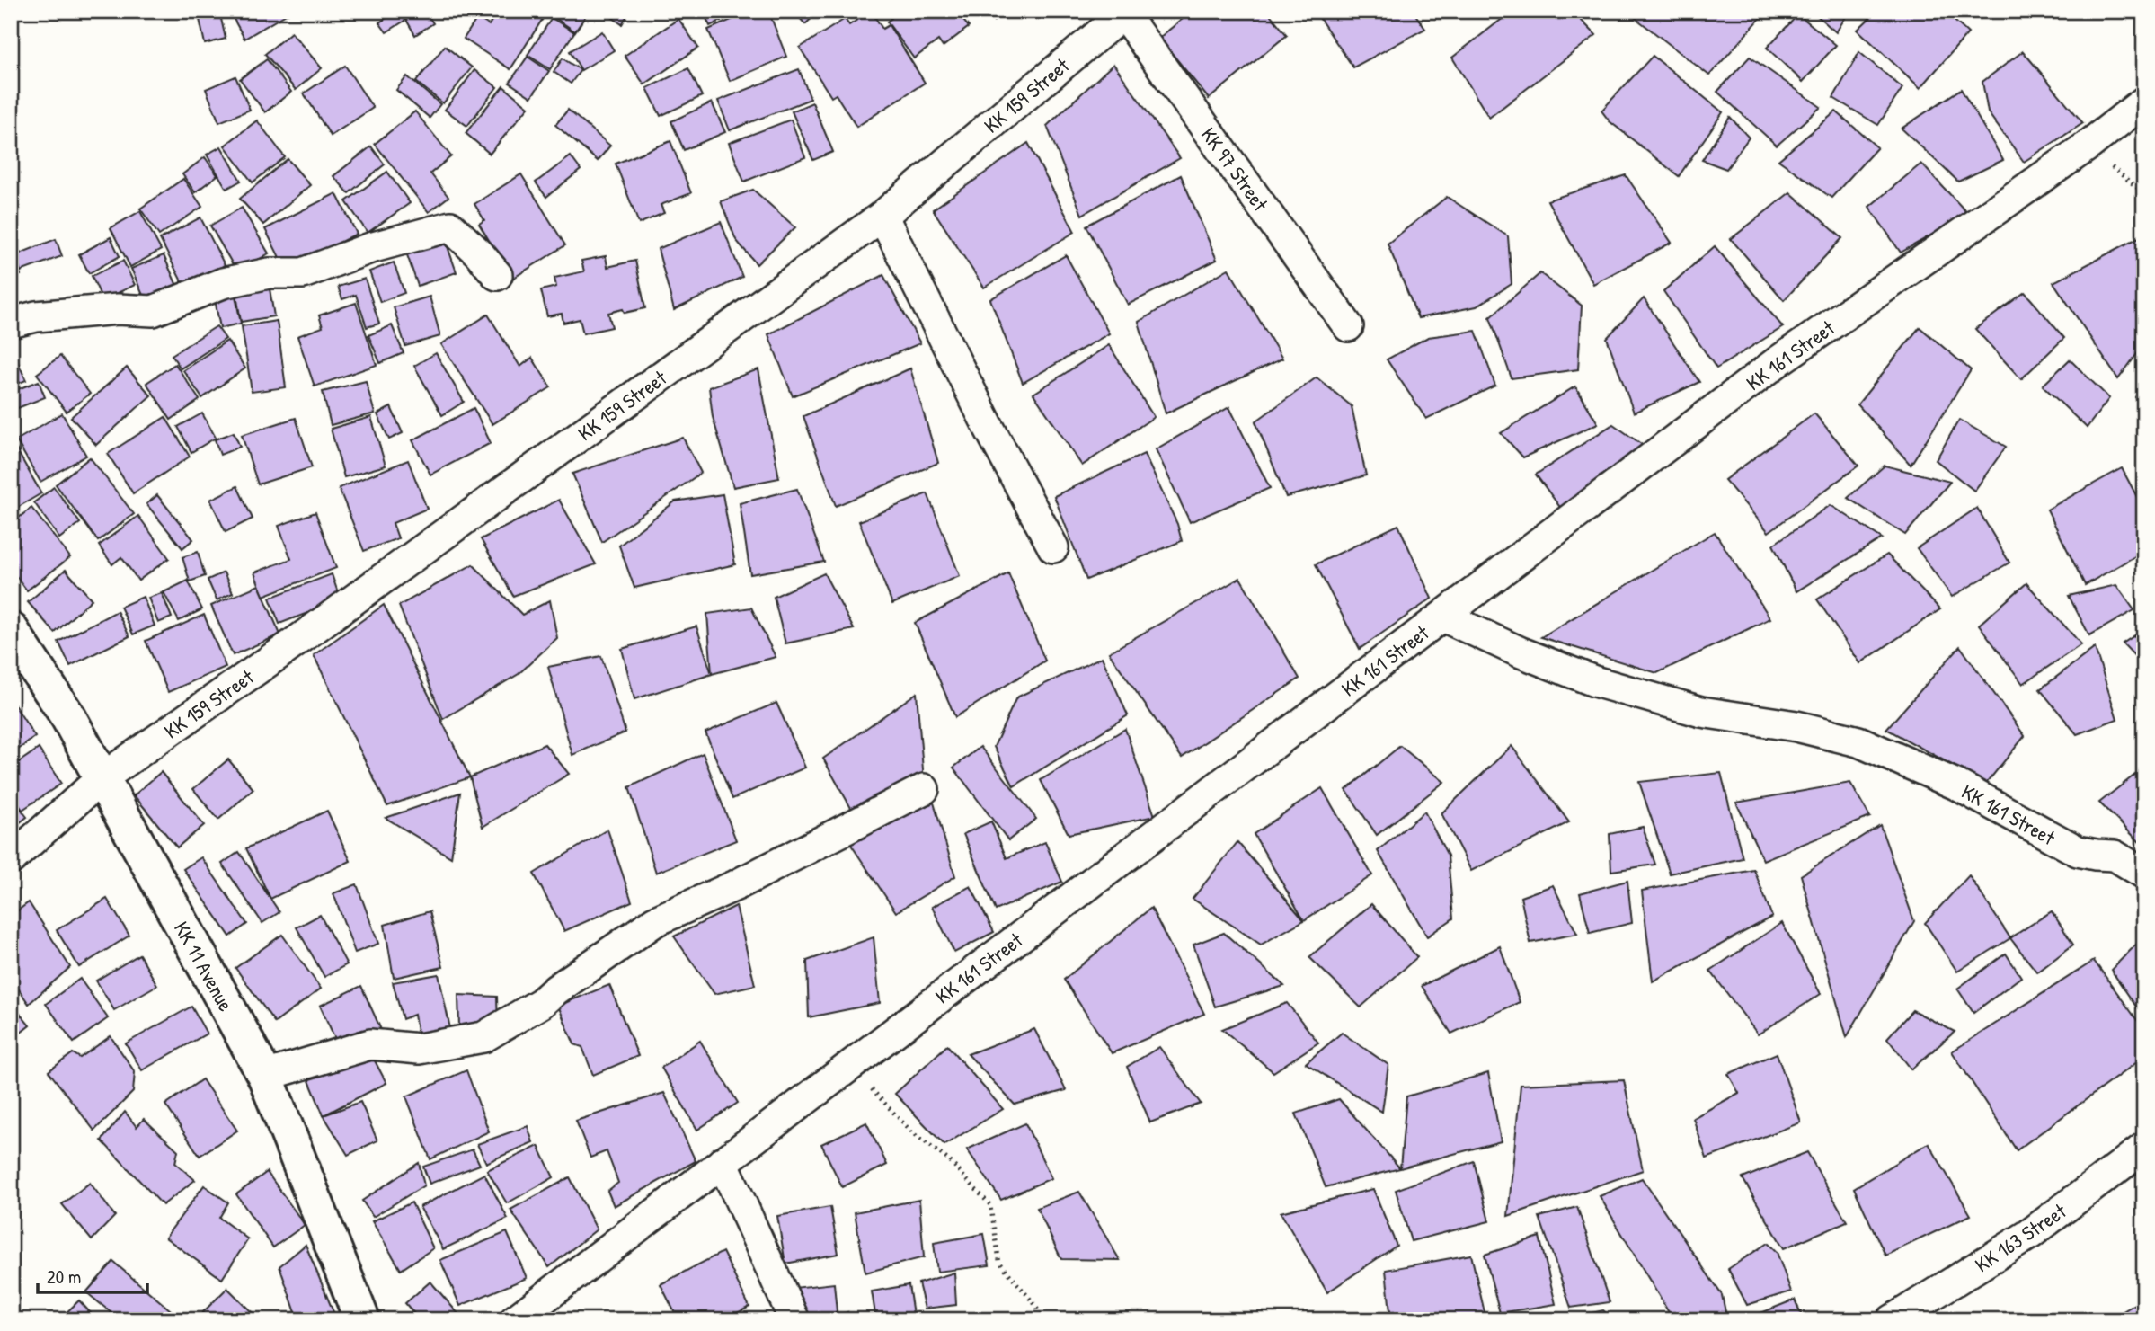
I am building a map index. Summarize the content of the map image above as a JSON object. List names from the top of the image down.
{
  "streets": {
    "main road": ["KK 11 Avenue"],
    "street": [
      "KK 159 Street",
      "KK 97 Street",
      "KK 161 Street",
      "KK 163 Street"
    ]
  },
  "crossings": [
    ["KK 159 Street", "KK 97 Street"],
    ["KK 159 Street", "KK 11 Avenue"]
  ],
  "scale_bar": "20 m"
}
